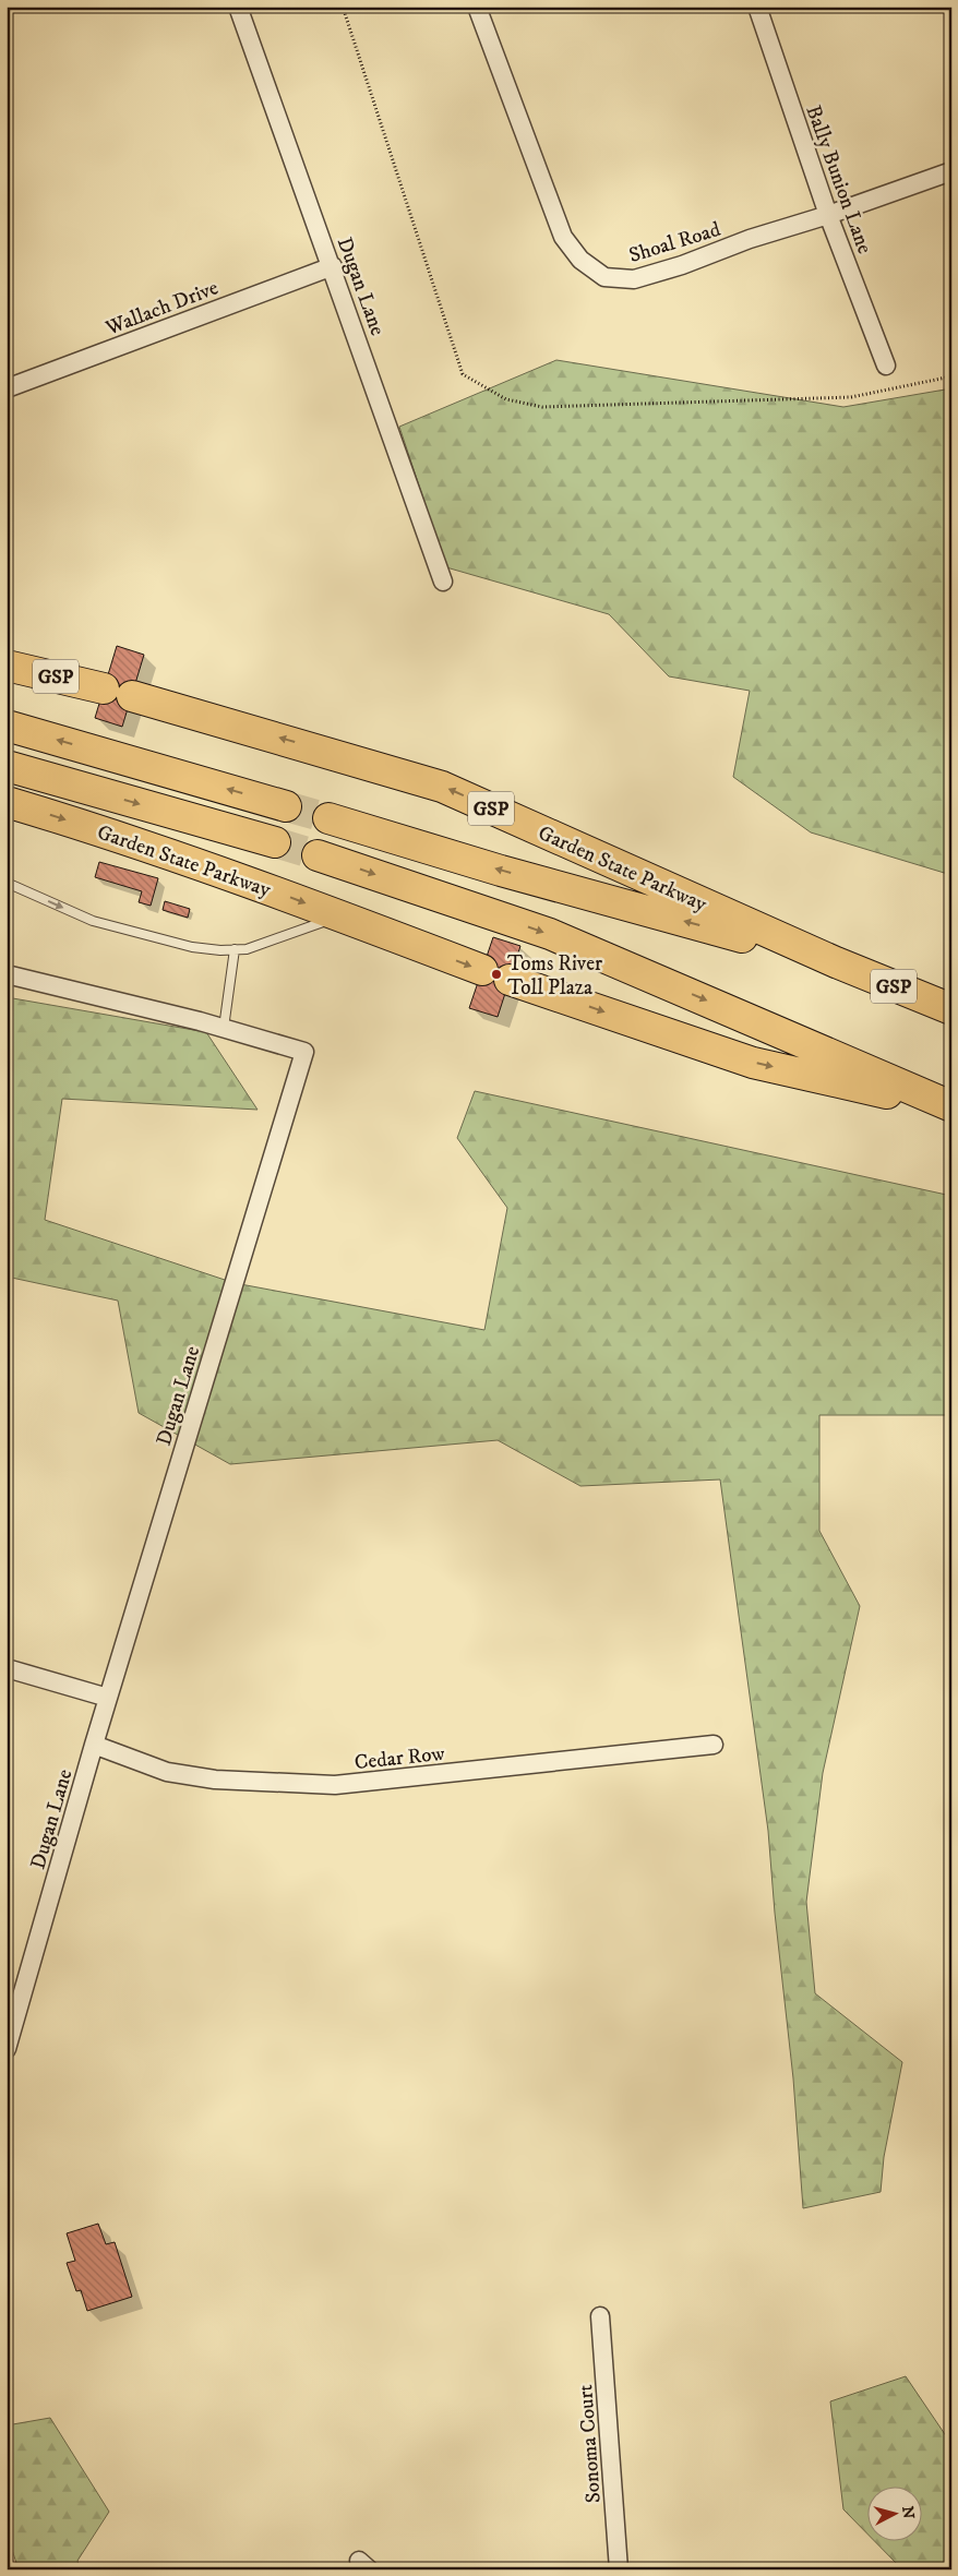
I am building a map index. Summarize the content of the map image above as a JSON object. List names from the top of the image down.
{
  "streets": {
    "highway": ["GSP", "Garden State Parkway"],
    "street": [
      "Bally Bunion Lane",
      "Shoal Road",
      "Dugan Lane",
      "Wallach Drive",
      "Cedar Row",
      "Sonoma Court"
    ]
  },
  "crossings": [
    ["Bally Bunion Lane", "Shoal Road"],
    ["Dugan Lane", "Wallach Drive"],
    ["Dugan Lane", "Cedar Row"]
  ],
  "places": ["Toms River Toll Plaza"],
  "north": "right"
}
